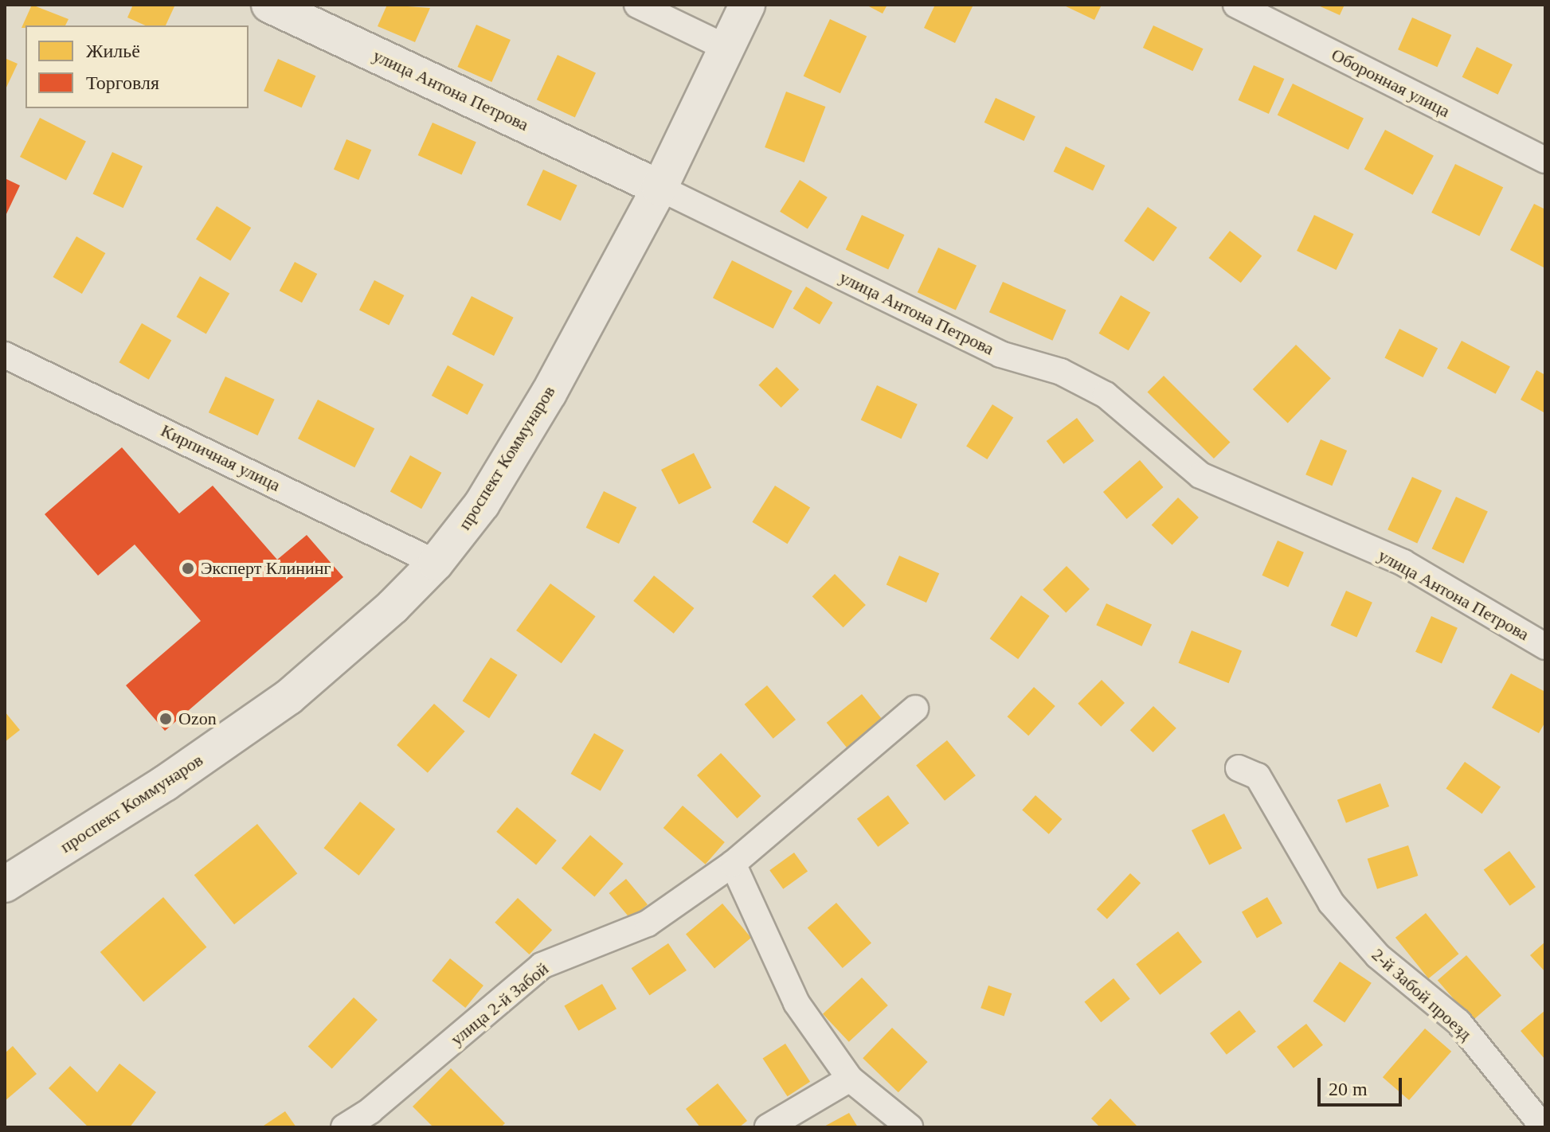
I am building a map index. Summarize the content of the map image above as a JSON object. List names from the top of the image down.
{
  "streets": {
    "street": [
      "Оборонная улица",
      "улица Антона Петрова",
      "Кирпичная улица",
      "проспект Коммунаров",
      "2-й Забой проезд",
      "улица 2-й Забой"
    ]
  },
  "crossings": [
    ["улица Антона Петрова", "проспект Коммунаров"],
    ["Кирпичная улица", "проспект Коммунаров"]
  ],
  "places": ["Эксперт Клининг", "Ozon"],
  "legend": ["Жильё", "Торговля"],
  "scale_bar": "20 m"
}
